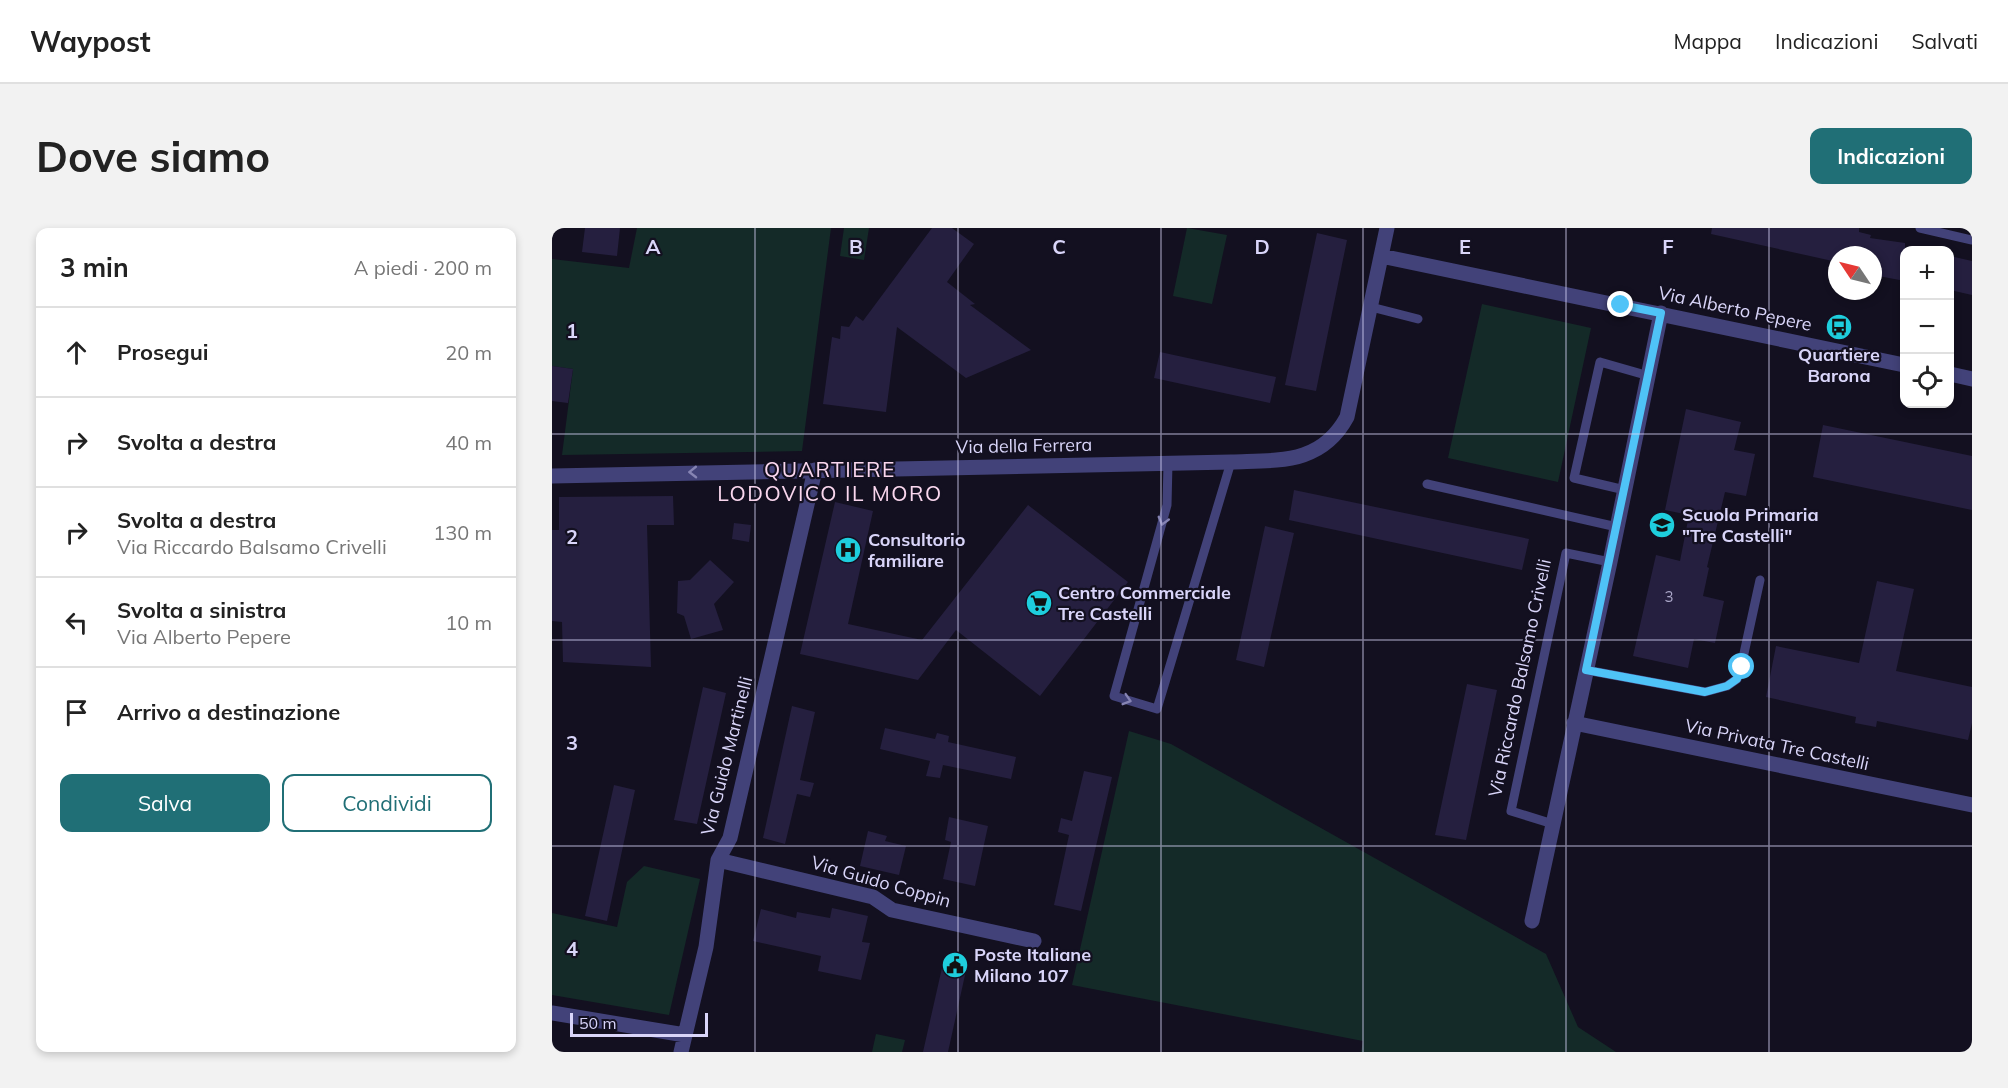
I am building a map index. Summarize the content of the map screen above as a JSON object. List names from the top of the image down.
{
  "streets": {
    "street": [
      "Via Alberto Pepere",
      "Via della Ferrera",
      "Via Privata Tre Castelli",
      "Via Guido Martinelli",
      "Via Guido Coppin"
    ],
    "lane": ["Via Riccardo Balsamo Crivelli"]
  },
  "crossings": [
    ["Via della Ferrera", "Via Guido Martinelli"],
    ["Via Guido Martinelli", "Via Guido Coppin"]
  ],
  "districts": ["QUARTIERE LODOVICO IL MORO"],
  "places": {
    "bus stop": ["Quartiere Barona"],
    "school or university": ["Scuola Primaria \"Tre Castelli\""],
    "hospital": ["Consultorio familiare"],
    "supermarket": ["Centro Commerciale Tre Castelli"],
    "public building": ["Poste Italiane Milano 107"]
  },
  "house_numbers": ["3"],
  "scale_bar": "50 m",
  "north": "top left",
  "page": {
    "header": "Waypost",
    "nav": ["Mappa", "Indicazioni", "Salvati"],
    "buttons": [
      "Indicazioni",
      ["Salva", "Condividi"]
    ],
    "title": "Dove siamo",
    "heading": ["3 min", "A piedi · 200 m"],
    "map_buttons": ["+", "−"],
    "list": [
      ["Prosegui", "20 m"],
      ["Svolta a destra", "40 m"],
      ["Svolta a destra", "Via Riccardo Balsamo Crivelli", "130 m"],
      ["Svolta a sinistra", "Via Alberto Pepere", "10 m"],
      "Arrivo a destinazione"
    ],
    "scale": "50 m"
  },
  "grid": {
    "columns": [
      "A",
      "B",
      "C",
      "D",
      "E",
      "F"
    ],
    "rows": [
      "1",
      "2",
      "3",
      "4"
    ]
  }
}
